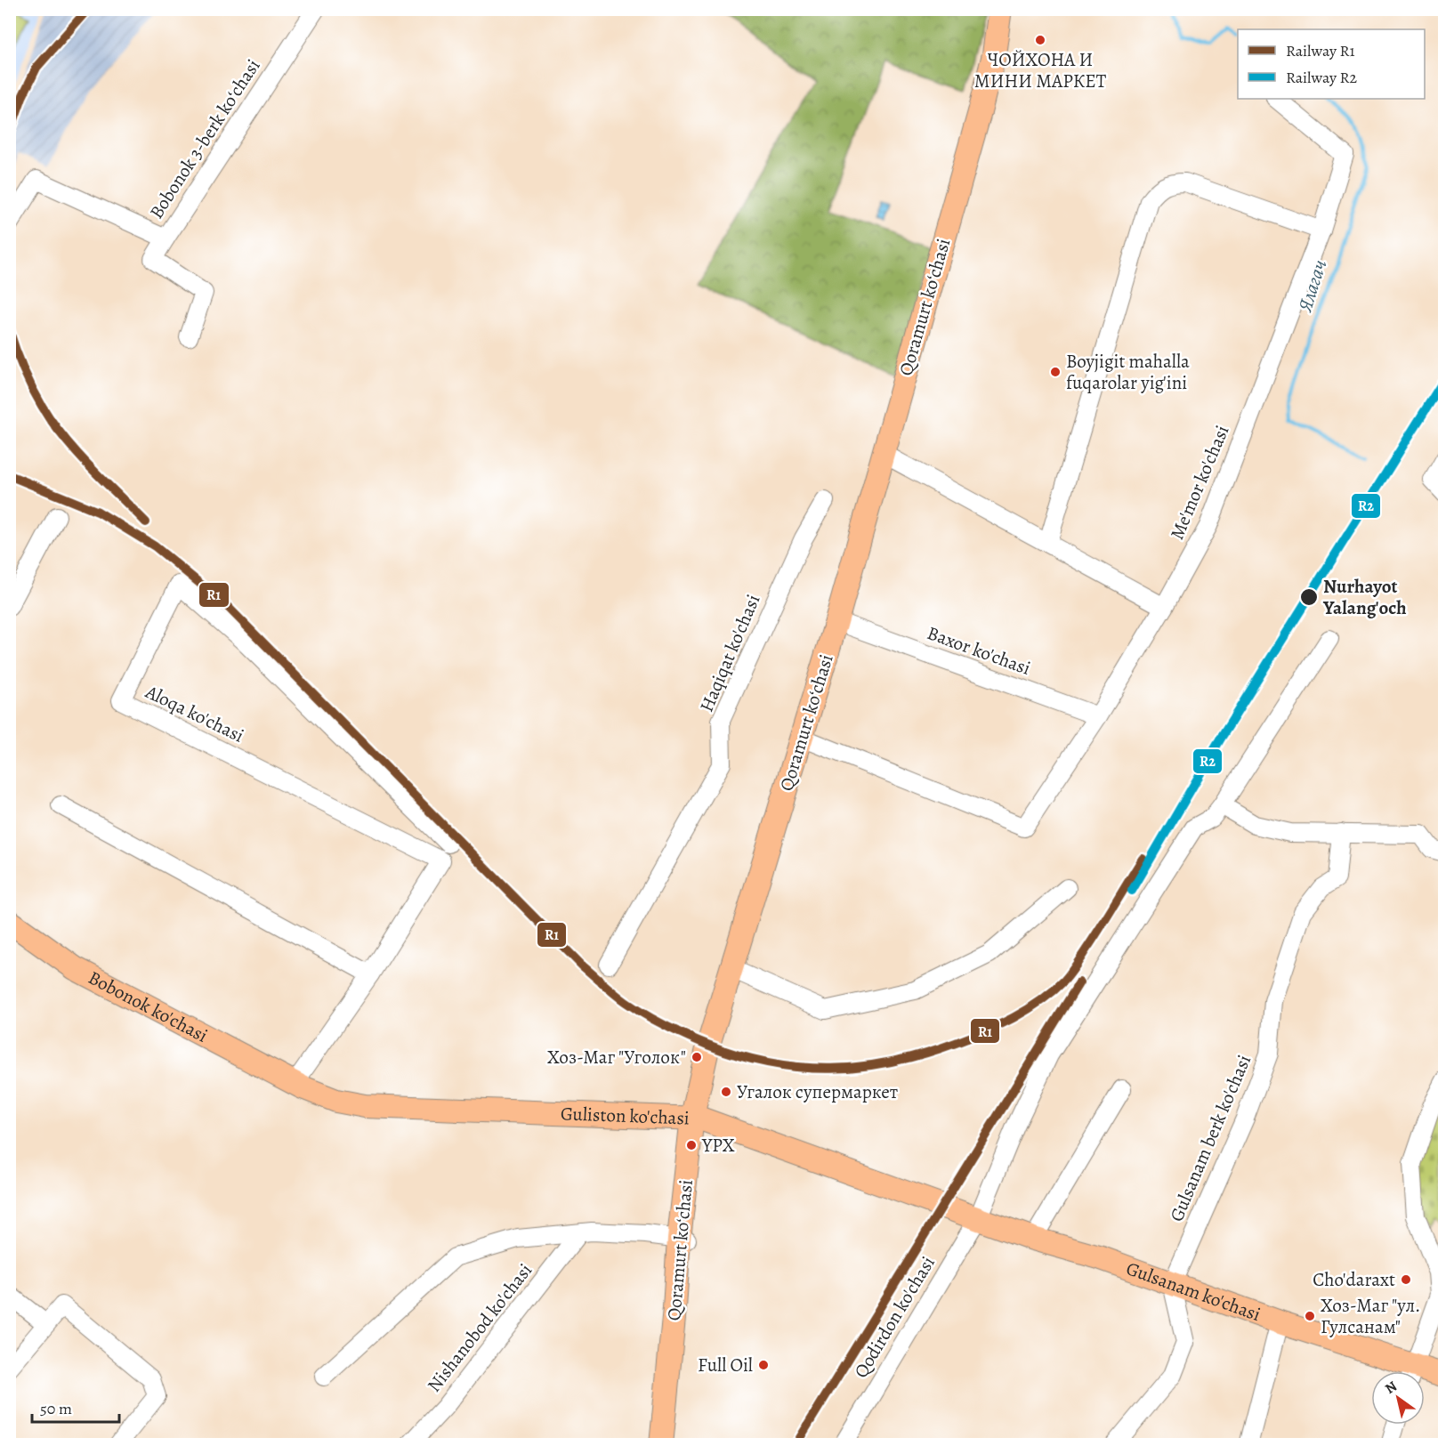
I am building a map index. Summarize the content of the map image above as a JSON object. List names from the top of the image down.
{
  "streets": {
    "main road": [
      "Qoramurt koʻchasi",
      "Bobonok ko'chasi",
      "Guliston ko'chasi",
      "Gulsanam ko'chasi"
    ],
    "street": [
      "Bobonok 3-berk koʻchasi",
      "Me'mor ko'chasi",
      "Baxor ko'chasi",
      "Haqiqat ko'chasi",
      "Aloqa ko'chasi",
      "Gulsanam berk ko'chasi",
      "Qodirdon ko'chasi",
      "Nishanobod ko'chasi"
    ]
  },
  "crossings": [
    ["Qoramurt koʻchasi", "Me'mor ko'chasi"],
    ["Qoramurt koʻchasi", "Baxor ko'chasi"],
    ["Qoramurt koʻchasi", "Guliston ko'chasi"],
    ["Me'mor ko'chasi", "Baxor ko'chasi"],
    ["Bobonok ko'chasi", "Guliston ko'chasi"],
    ["Guliston ko'chasi", "Gulsanam ko'chasi"],
    ["Gulsanam berk ko'chasi", "Gulsanam ko'chasi"],
    ["Gulsanam ko'chasi", "Qodirdon ko'chasi"]
  ],
  "water": ["Ялагач"],
  "places": [
    "ЧОЙХОНА И МИНИ МАРКЕТ",
    "Boyjigit mahalla fuqarolar yig'ini",
    "Nurhayot Yalang'och",
    "Хоз-Маг \"Уголок\"",
    "Угалок супермаркет",
    "YPX",
    "Cho'daraxt",
    "Хоз-Маг \"ул. Гулсанам\"",
    "Full Oil"
  ],
  "lines": ["rail line R1", "rail line R2"],
  "legend": ["Railway R1", "Railway R2"],
  "scale_bar": "50 m",
  "north": "top left"
}
